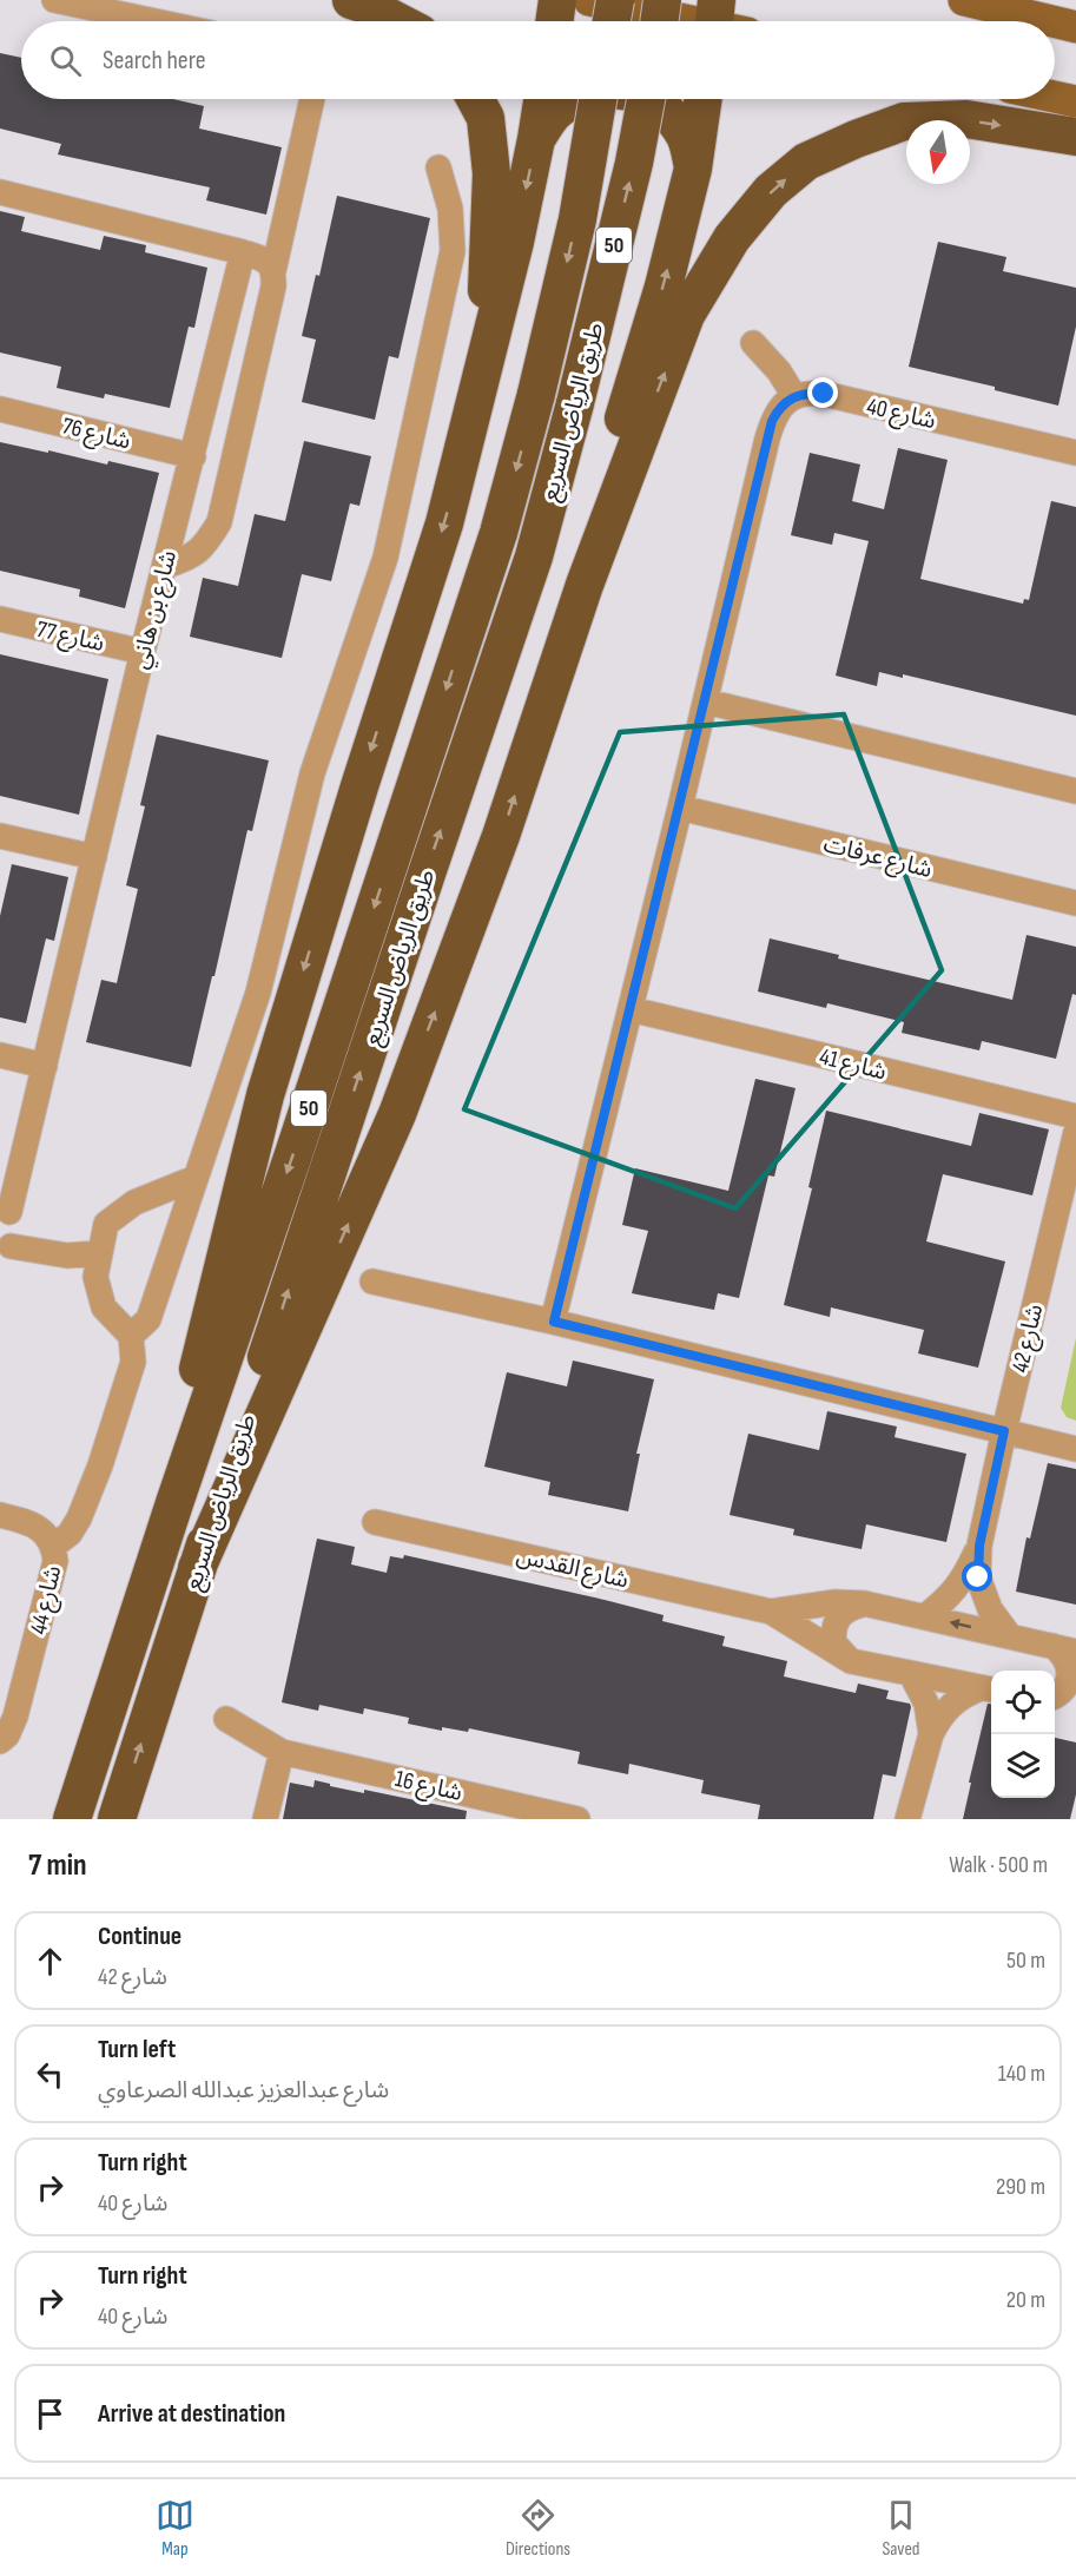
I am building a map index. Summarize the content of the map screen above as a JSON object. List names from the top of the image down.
{
  "streets": {
    "highway": ["50", "طريق الرياض السريع"],
    "street": [
      "شارع 40",
      "شارع 76",
      "شارع بن هاني",
      "شارع 77",
      "شارع عرفات",
      "شارع 41",
      "شارع 42",
      "شارع القدس",
      "شارع 44",
      "شارع 16"
    ]
  },
  "crossings": [
    ["شارع 76", "شارع بن هاني"],
    ["شارع بن هاني", "شارع 77"],
    ["شارع 42", "شارع القدس"]
  ],
  "north": "bottom",
  "page": {
    "search": "Search here",
    "heading": ["7 min", "Walk · 500 m"],
    "list": [
      ["Continue", "شارع 42", "50 m"],
      ["Turn left", "شارع عبدالعزيز عبدالله الصرعاوي", "140 m"],
      ["Turn right", "شارع 40", "290 m"],
      ["Turn right", "شارع 40", "20 m"],
      "Arrive at destination"
    ],
    "nav": ["Map", "Directions", "Saved"]
  }
}
